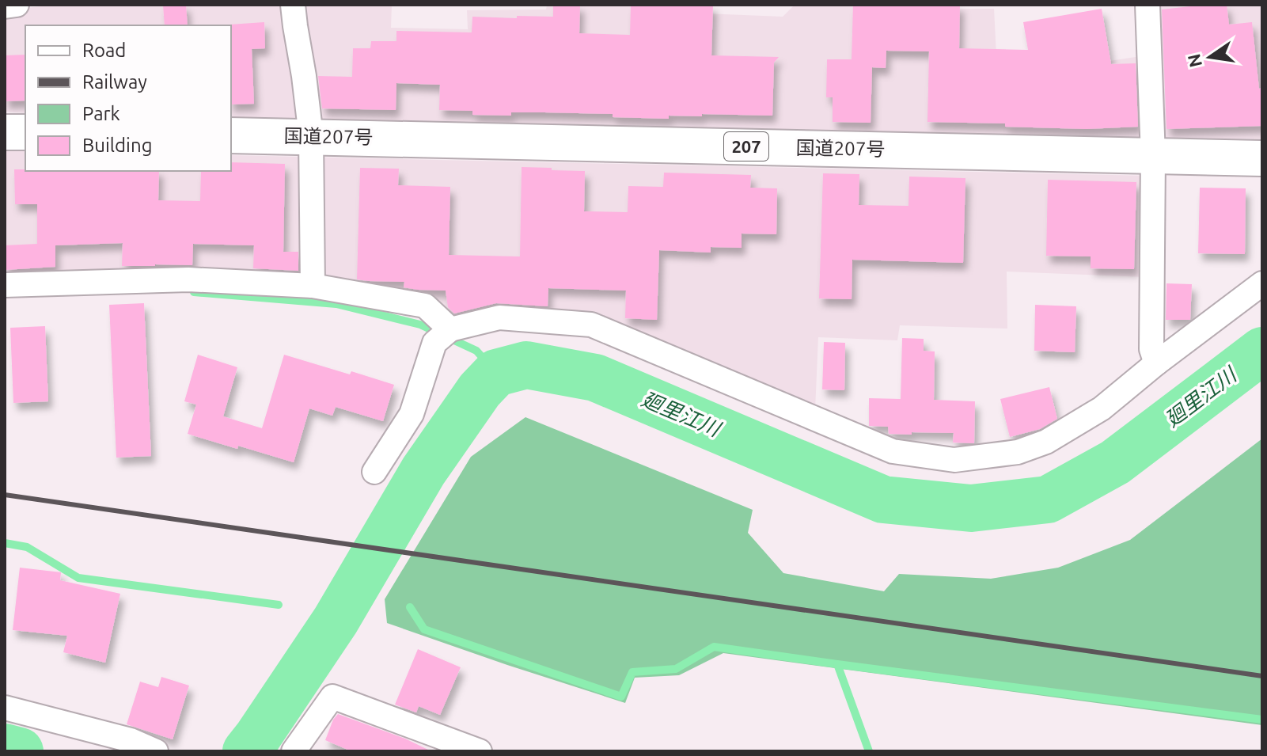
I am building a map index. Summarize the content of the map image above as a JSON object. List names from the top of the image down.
{
  "streets": {
    "highway": ["国道207号", "207"]
  },
  "water": ["廻里江川"],
  "legend": [
    "Road",
    "Railway",
    "Park",
    "Building"
  ],
  "north": "left"
}
